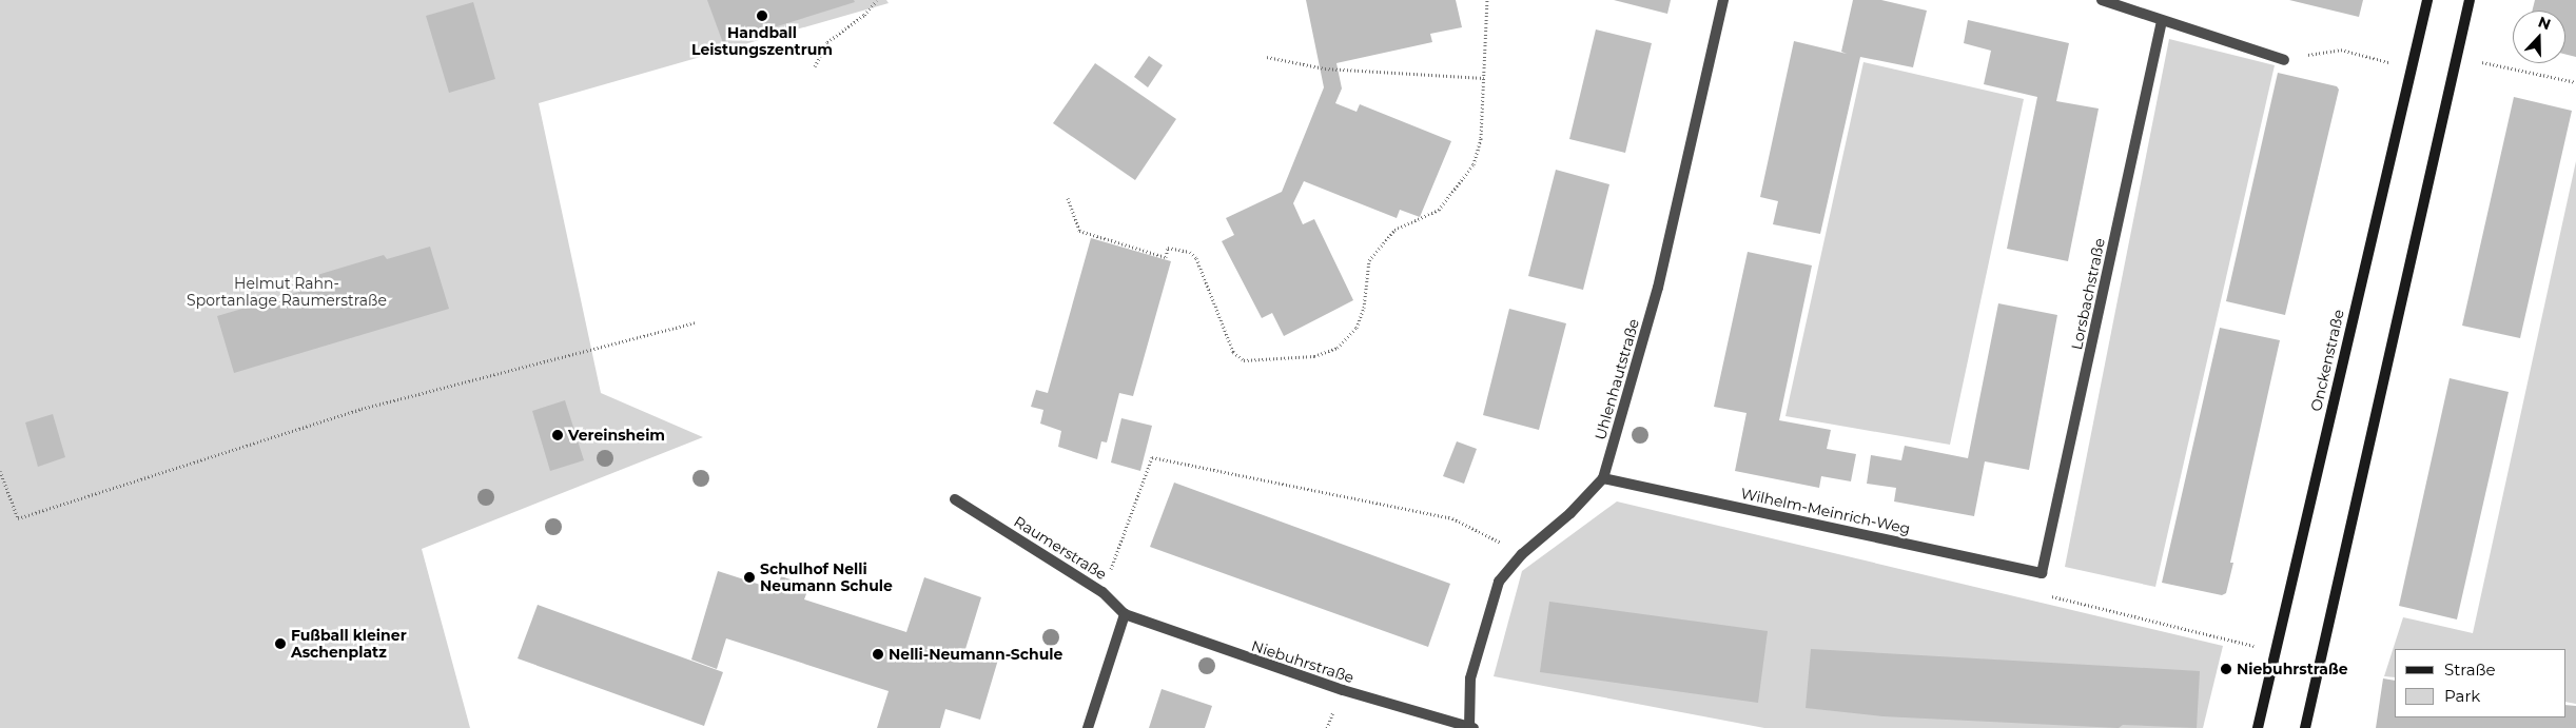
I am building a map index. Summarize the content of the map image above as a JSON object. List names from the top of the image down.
{
  "streets": {
    "main road": ["Onckenstraße"],
    "street": [
      "Lorsbachstraße",
      "Uhlenhautstraße",
      "Wilhelm-Meinrich-Weg",
      "Raumerstraße",
      "Niebuhrstraße"
    ]
  },
  "crossings": [
    ["Lorsbachstraße", "Wilhelm-Meinrich-Weg"],
    ["Uhlenhautstraße", "Wilhelm-Meinrich-Weg"],
    ["Uhlenhautstraße", "Niebuhrstraße"],
    ["Raumerstraße", "Niebuhrstraße"]
  ],
  "parks": ["Helmut Rahn- Sportanlage Raumerstraße"],
  "places": [
    "Handball Leistungszentrum",
    "Vereinsheim",
    "Schulhof Nelli Neumann Schule",
    "Fußball kleiner Aschenplatz",
    "Nelli-Neumann-Schule",
    "Niebuhrstraße"
  ],
  "legend": ["Straße", "Park"],
  "north": "top"
}
